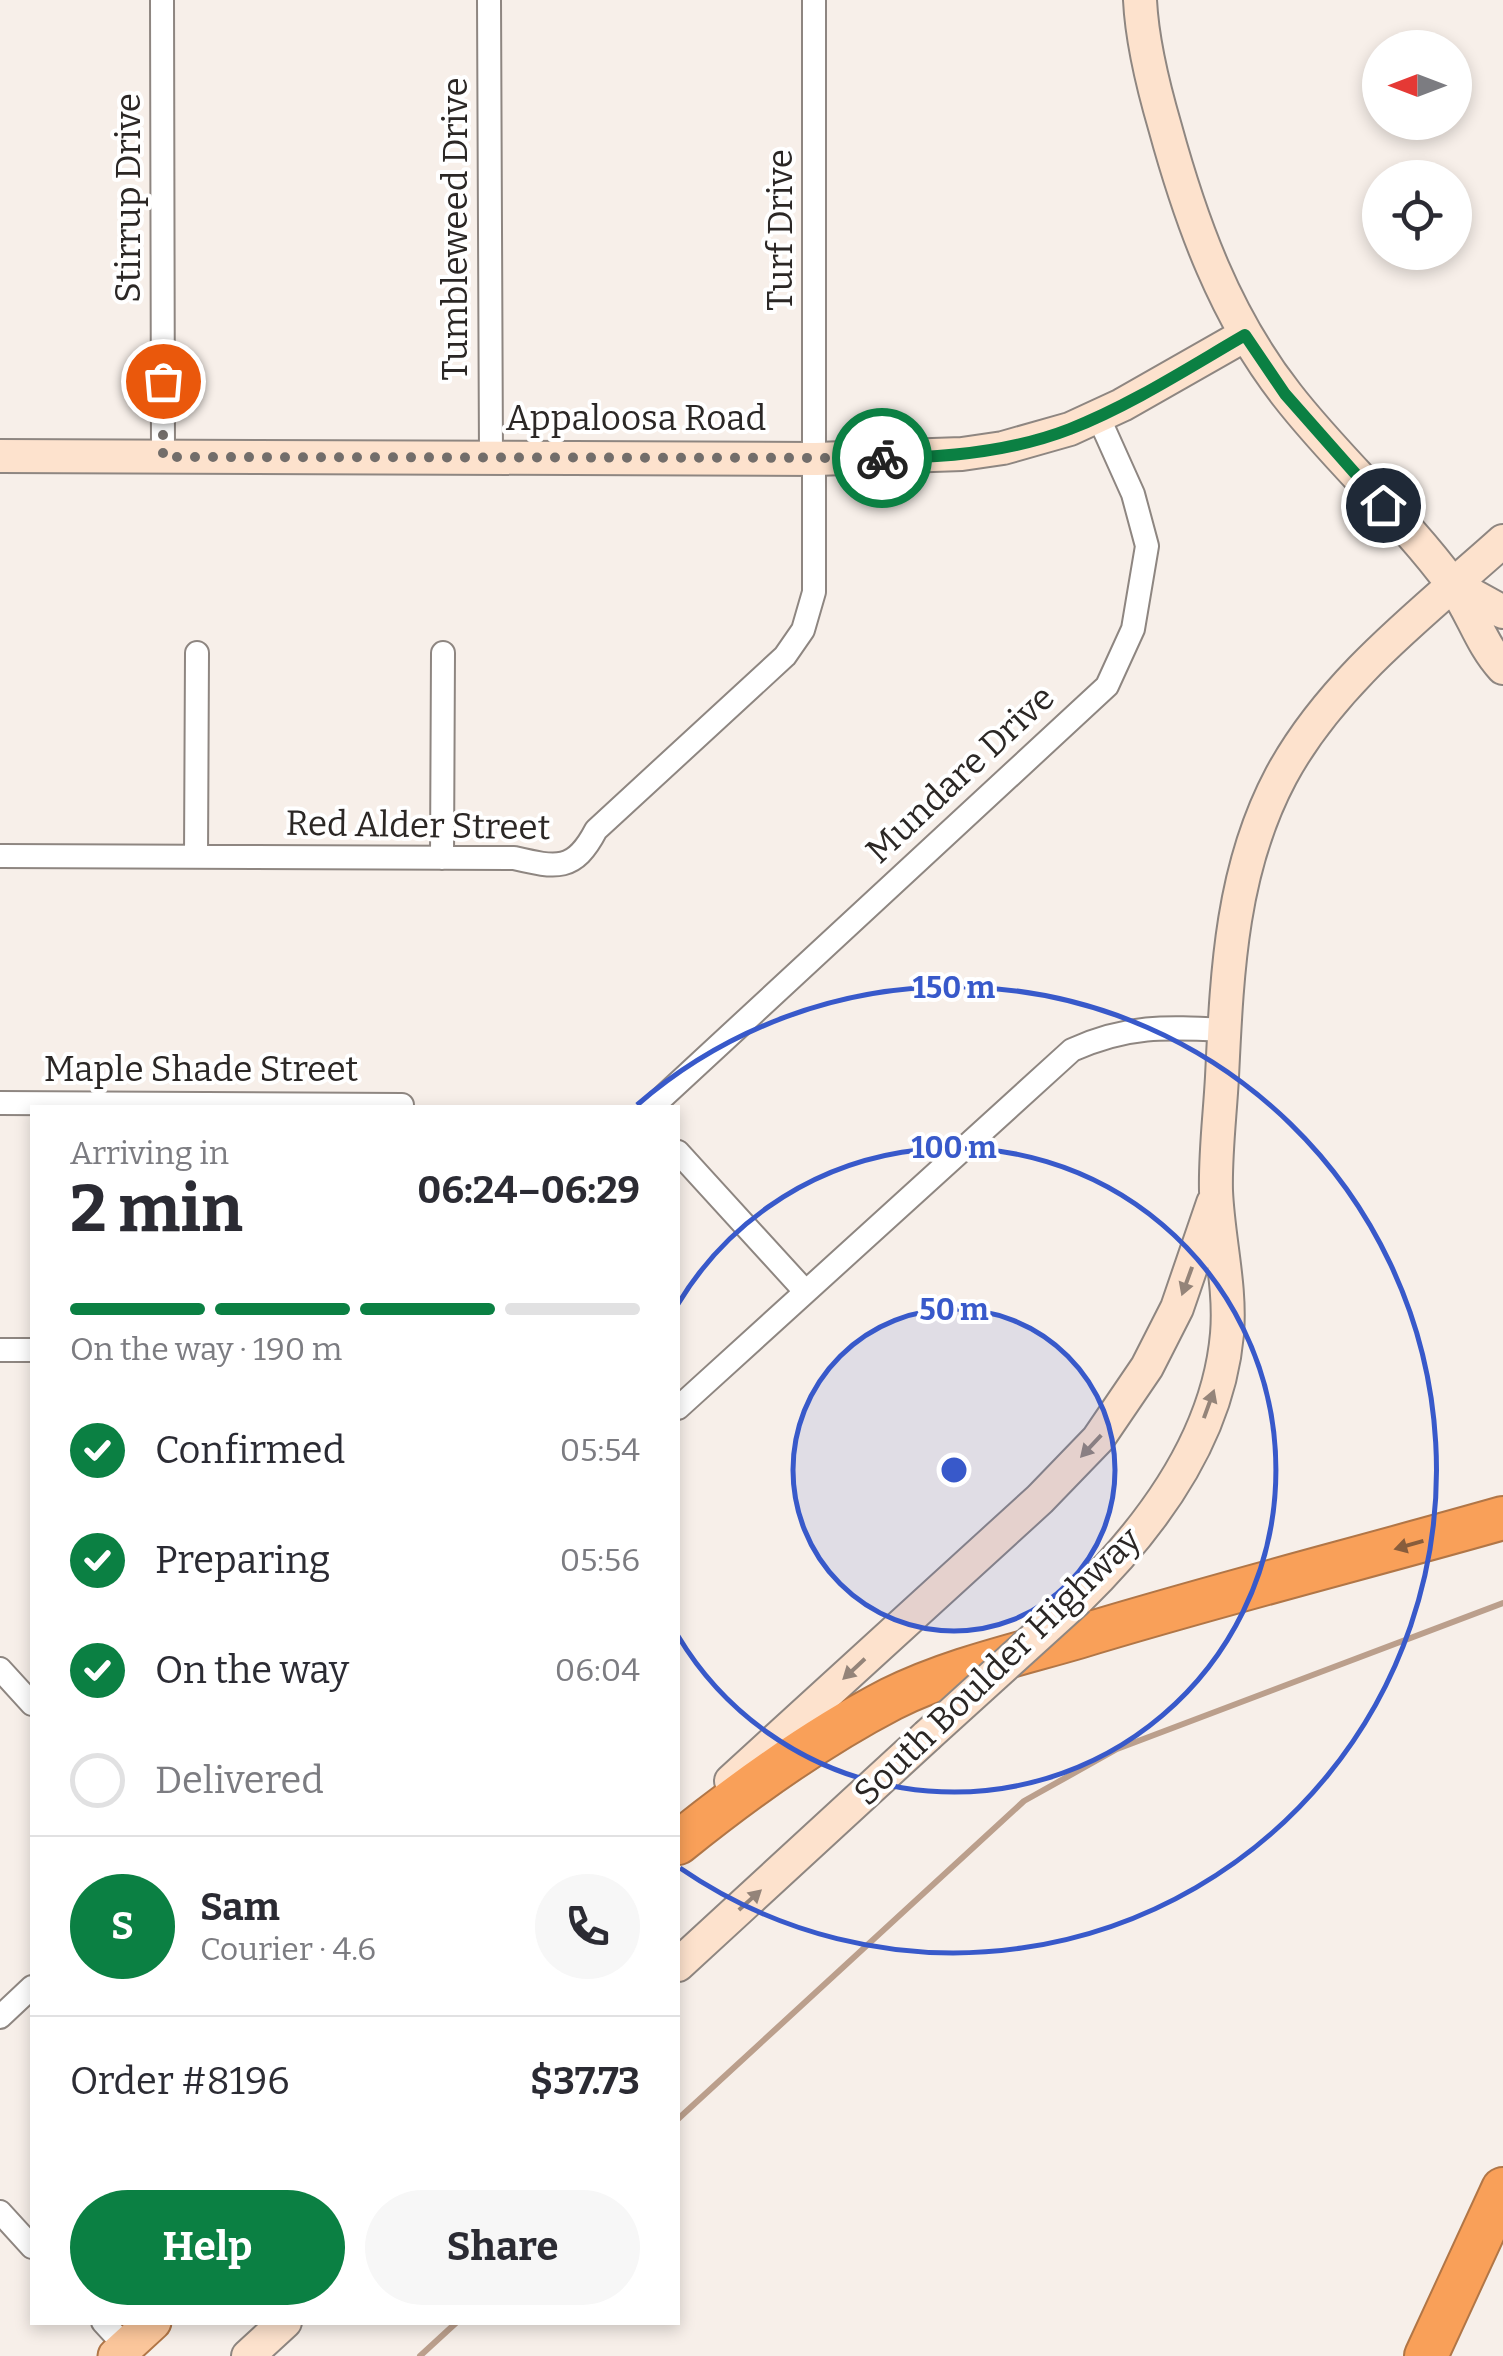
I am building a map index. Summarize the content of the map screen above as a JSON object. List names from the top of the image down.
{
  "streets": {
    "main road": ["Appaloosa Road", "South Boulder Highway"],
    "street": [
      "Stirrup Drive",
      "Tumbleweed Drive",
      "Turf Drive",
      "Mundare Drive",
      "Red Alder Street",
      "Maple Shade Street"
    ]
  },
  "crossings": [
    ["Stirrup Drive", "Appaloosa Road"],
    ["Tumbleweed Drive", "Appaloosa Road"],
    ["Turf Drive", "Appaloosa Road"],
    ["Turf Drive", "Red Alder Street"],
    ["Appaloosa Road", "Mundare Drive"],
    ["Appaloosa Road", "Red Alder Street"]
  ],
  "north": "left",
  "page": {
    "heading": ["2 min", "Arriving in", "06:24–06:29"],
    "panel": [
      "Sam",
      "Courier · 4.6",
      "Order #8196",
      "$37.73"
    ],
    "bar": "On the way · 190 m",
    "list": [
      ["Confirmed", "05:54"],
      ["Preparing", "05:56"],
      ["On the way", "06:04"],
      "Delivered"
    ],
    "round": "S",
    "buttons": ["Help", "Share"]
  },
  "rings": ["150 m", "100 m", "50 m"]
}
